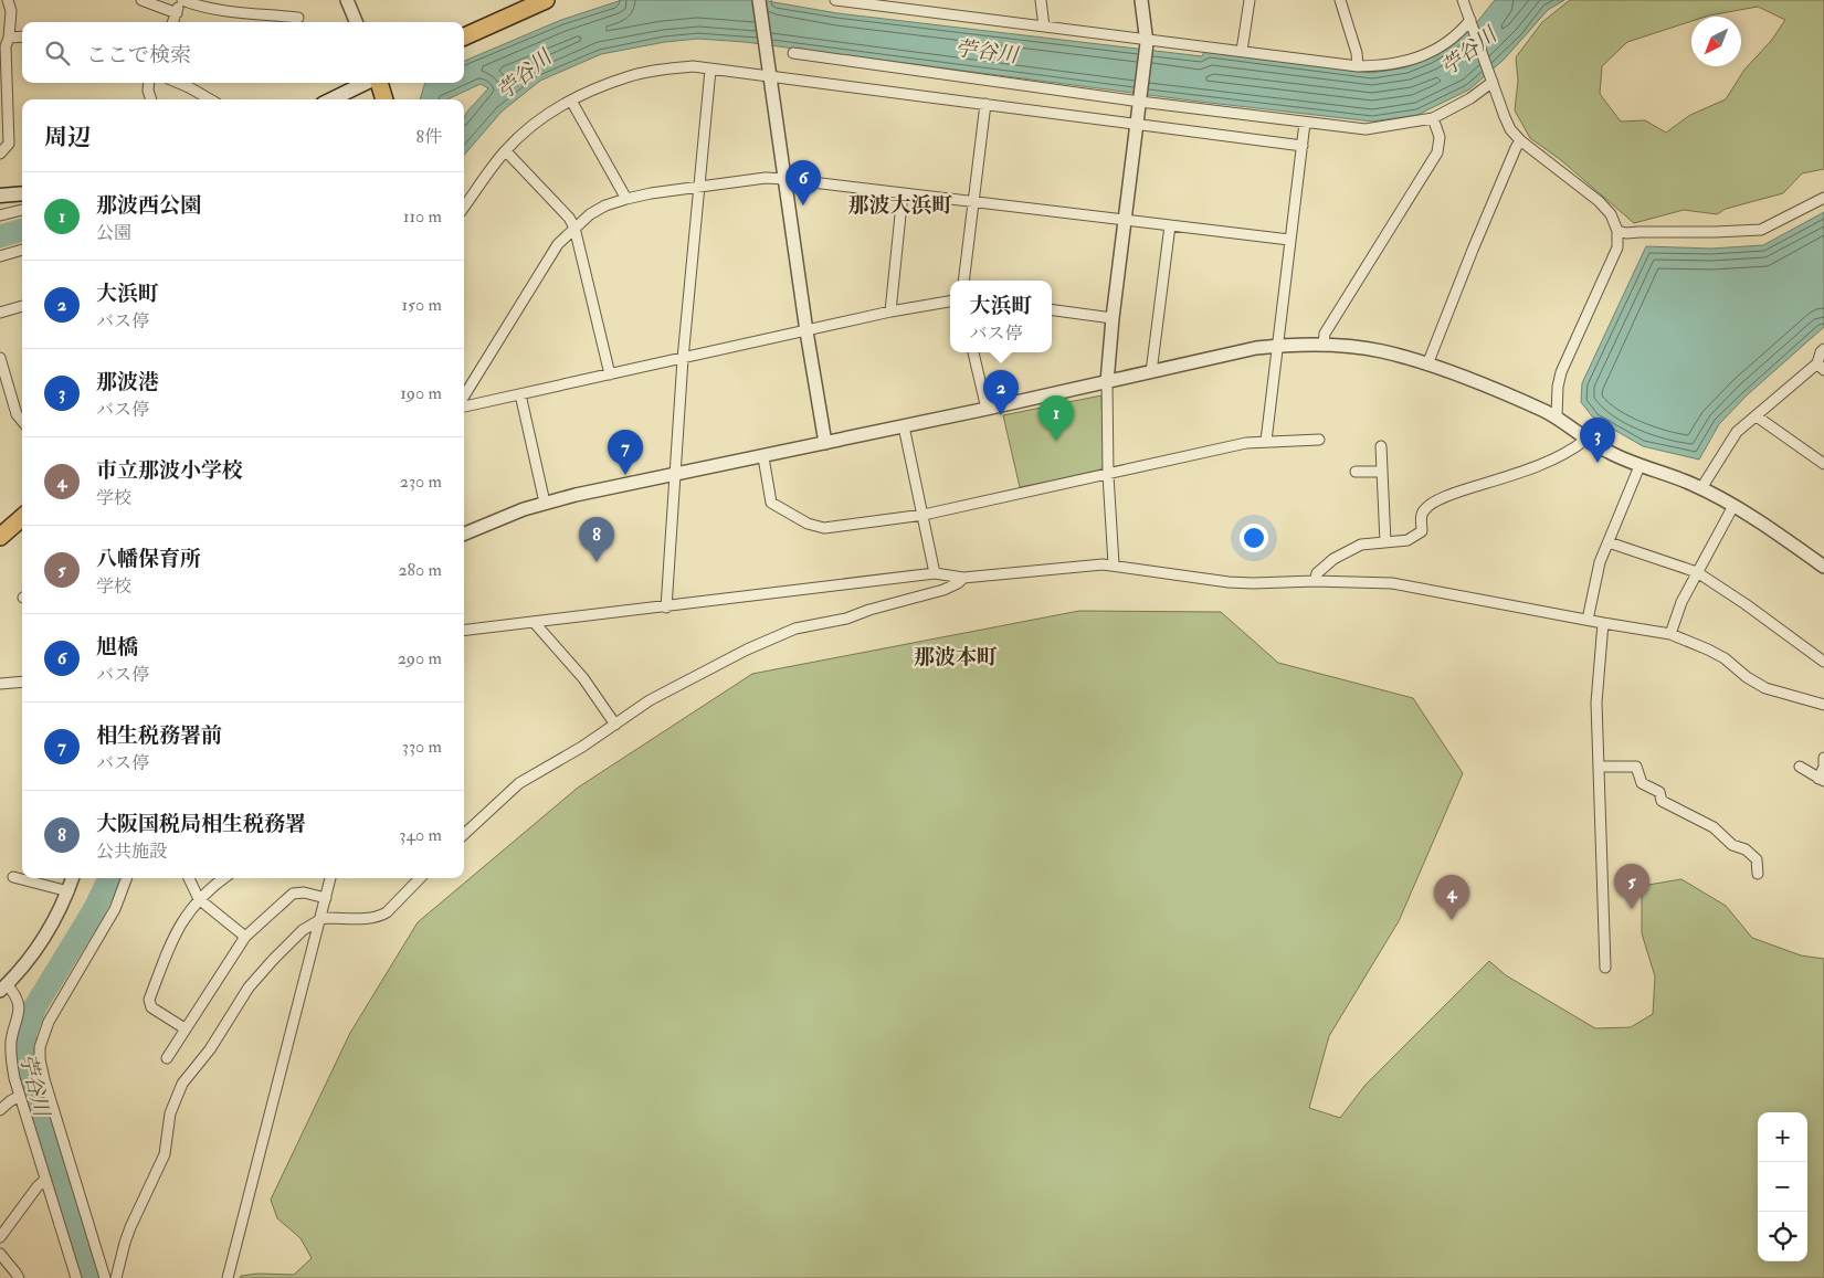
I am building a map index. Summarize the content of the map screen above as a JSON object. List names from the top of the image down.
{
  "districts": ["那波大浜町", "那波本町"],
  "water": ["苧谷川"],
  "north": "bottom left",
  "page": {
    "search": "ここで検索",
    "heading": ["周辺", "8件"],
    "pins": [
      "6",
      "2",
      "1",
      "3",
      "7",
      "8",
      "5",
      "4"
    ],
    "list": [
      {
        "mark": "1",
        "name": "那波西公園",
        "note": "公園",
        "value": "110 m"
      },
      {
        "mark": "2",
        "name": "大浜町",
        "note": "バス停",
        "value": "150 m"
      },
      {
        "mark": "3",
        "name": "那波港",
        "note": "バス停",
        "value": "190 m"
      },
      {
        "mark": "4",
        "name": "市立那波小学校",
        "note": "学校",
        "value": "230 m"
      },
      {
        "mark": "5",
        "name": "八幡保育所",
        "note": "学校",
        "value": "280 m"
      },
      {
        "mark": "6",
        "name": "旭橋",
        "note": "バス停",
        "value": "290 m"
      },
      {
        "mark": "7",
        "name": "相生税務署前",
        "note": "バス停",
        "value": "330 m"
      },
      {
        "mark": "8",
        "name": "大阪国税局相生税務署",
        "note": "公共施設",
        "value": "340 m"
      }
    ],
    "popup": ["大浜町", "バス停"],
    "map_buttons": ["+", "−"]
  }
}
